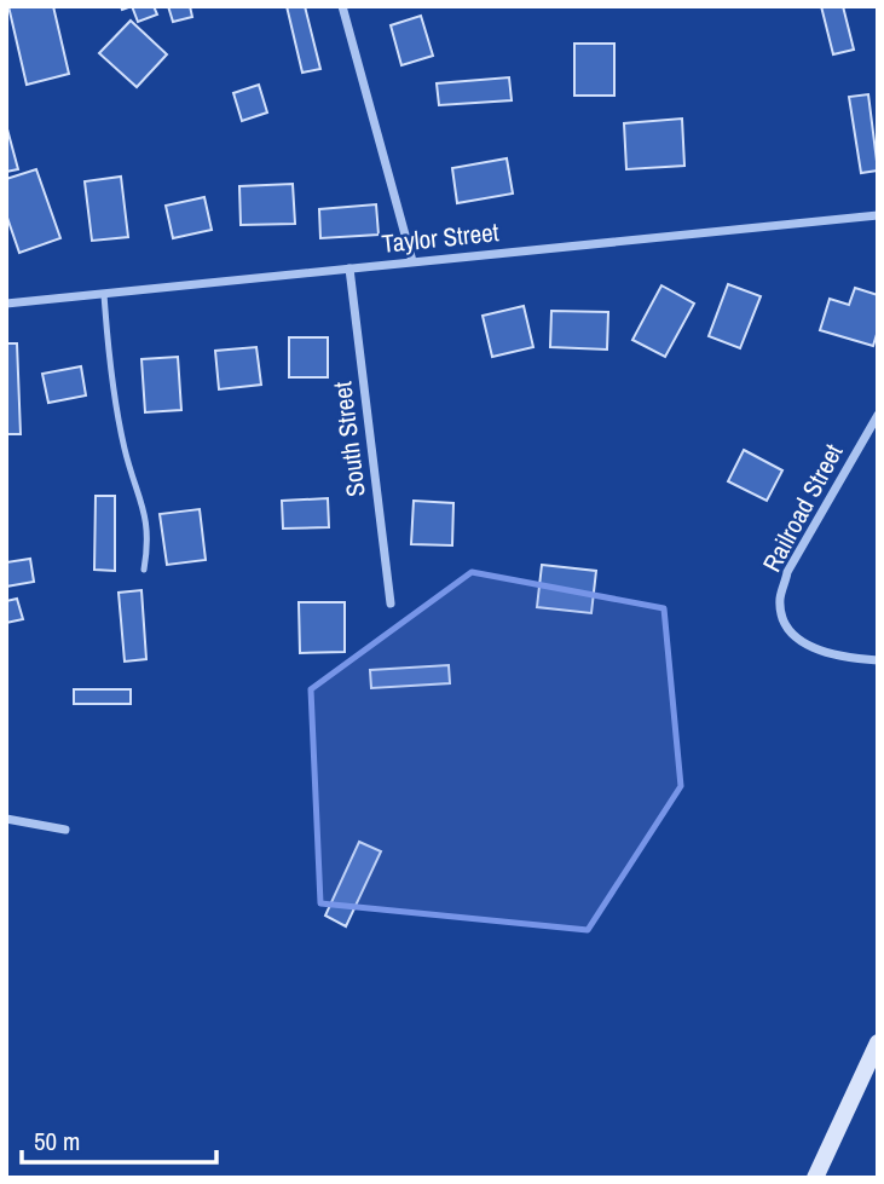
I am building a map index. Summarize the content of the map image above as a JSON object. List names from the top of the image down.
{
  "streets": {
    "street": ["Taylor Street", "South Street", "Railroad Street"]
  },
  "crossings": [
    ["Taylor Street", "South Street"]
  ],
  "scale_bar": "50 m"
}
